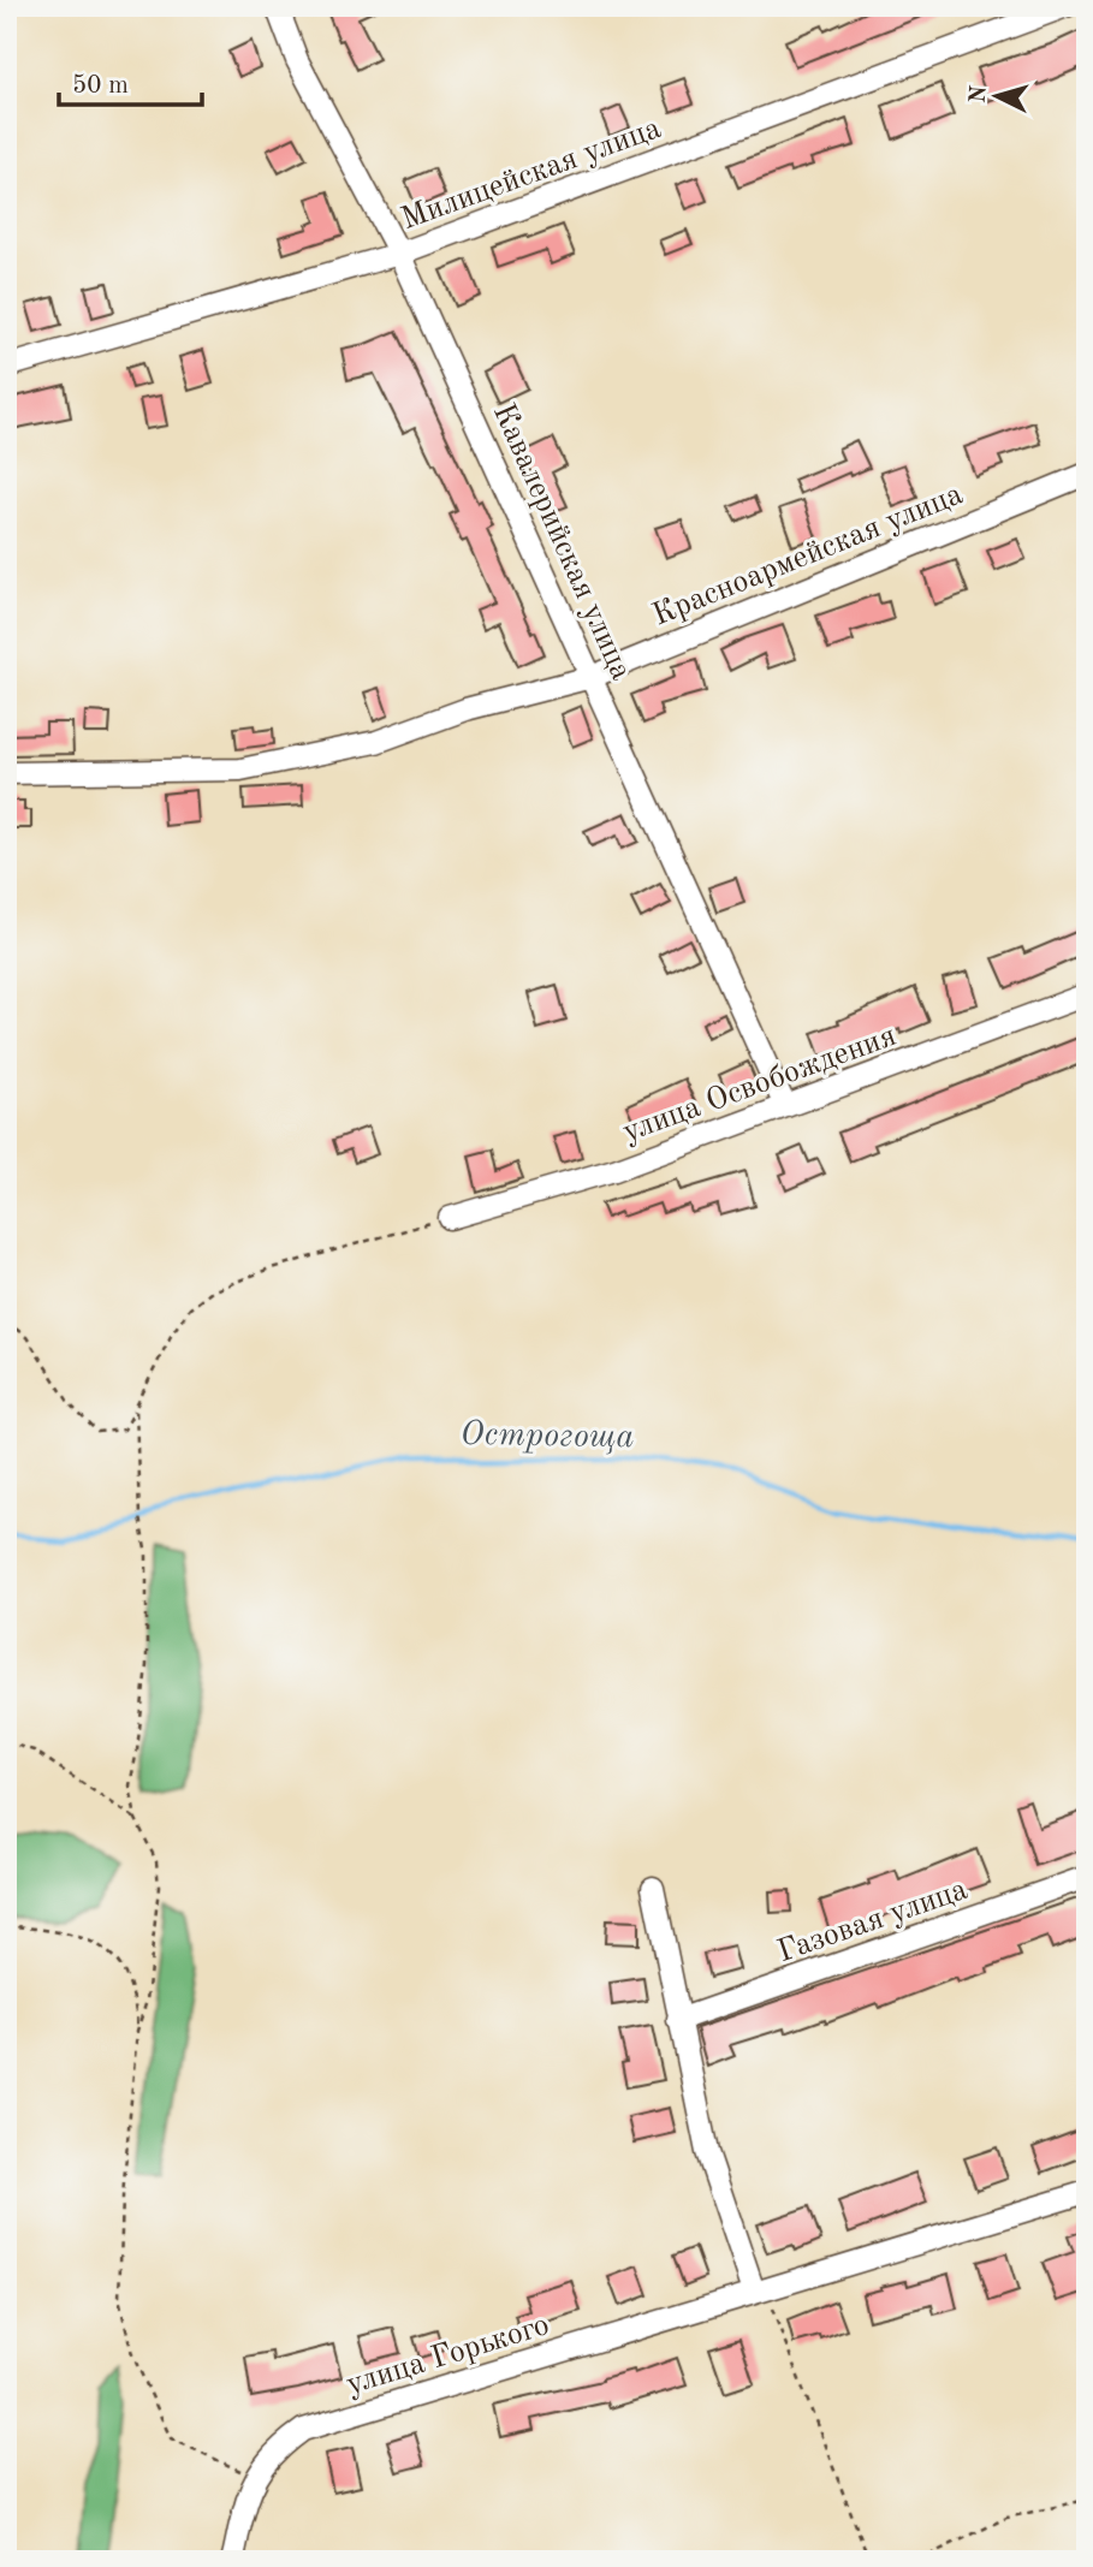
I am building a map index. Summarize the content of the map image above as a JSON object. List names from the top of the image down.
{
  "streets": {
    "street": [
      "Милицейская улица",
      "Кавалерийская улица",
      "Красноармейская улица",
      "улица Освобождения",
      "Газовая улица",
      "улица Горького"
    ]
  },
  "crossings": [
    ["Милицейская улица", "Кавалерийская улица"],
    ["Кавалерийская улица", "Красноармейская улица"],
    ["Кавалерийская улица", "улица Освобождения"]
  ],
  "water": ["Острогоща"],
  "scale_bar": "50 m",
  "north": "left"
}
